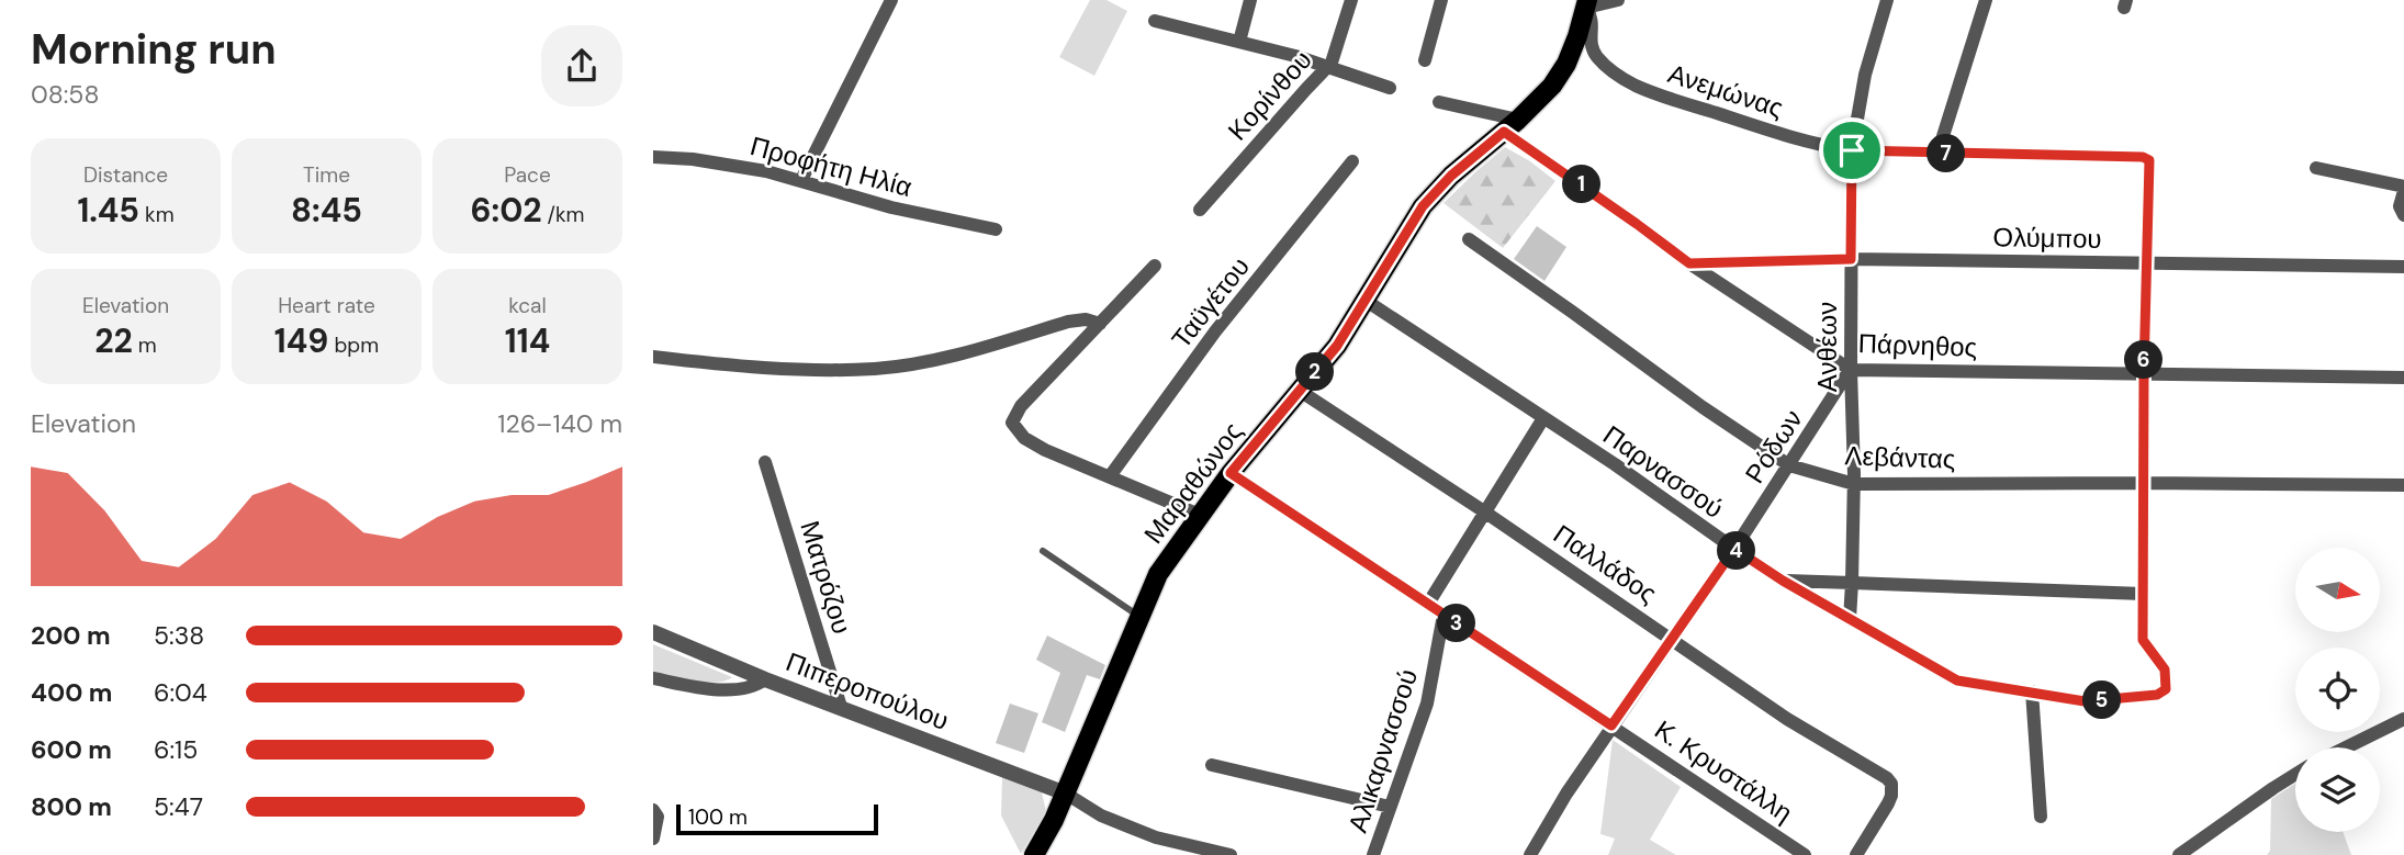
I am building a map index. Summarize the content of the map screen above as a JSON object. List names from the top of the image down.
{
  "streets": {
    "main road": ["Μαραθώνος"],
    "street": [
      "Ανεμώνας",
      "Κορίνθου",
      "Προφήτη Ηλία",
      "Ολύμπου",
      "Ταϋγέτου",
      "Πάρνηθος",
      "Ανθέων",
      "Ρόδων",
      "Λεβάντας",
      "Παρνασσού",
      "Παλλάδος",
      "Ματρόζου",
      "Πιπεροπούλου",
      "Αλικαρνασσού",
      "Κ. Κρυστάλλη"
    ]
  },
  "crossings": [
    ["Ανεμώνας", "Ολύμπου"],
    ["Ανεμώνας", "Πάρνηθος"],
    ["Ανεμώνας", "Ανθέων"],
    ["Ανεμώνας", "Λεβάντας"],
    ["Ανεμώνας", "Παρνασσού"],
    ["Ανεμώνας", "Μαραθώνος"],
    ["Ολύμπου", "Πάρνηθος"],
    ["Ολύμπου", "Ανθέων"],
    ["Πάρνηθος", "Ανθέων"],
    ["Πάρνηθος", "Ρόδων"],
    ["Πάρνηθος", "Μαραθώνος"],
    ["Ανθέων", "Ρόδων"],
    ["Ανθέων", "Λεβάντας"],
    ["Ανθέων", "Παρνασσού"],
    ["Ρόδων", "Λεβάντας"],
    ["Ρόδων", "Παρνασσού"],
    ["Ρόδων", "Παλλάδος"],
    ["Ρόδων", "Κ. Κρυστάλλη"],
    ["Παρνασσού", "Μαραθώνος"],
    ["Μαραθώνος", "Παλλάδος"],
    ["Μαραθώνος", "Πιπεροπούλου"],
    ["Μαραθώνος", "Κ. Κρυστάλλη"],
    ["Ματρόζου", "Πιπεροπούλου"],
    ["Αλικαρνασσού", "Κ. Κρυστάλλη"]
  ],
  "scale_bar": "100 m",
  "north": "right",
  "page": {
    "heading": ["Morning run", "08:58"],
    "stats": [
      ["Distance", "1.45 km"],
      ["Time", "8:45"],
      ["Pace", "6:02 /km"],
      ["Elevation", "22 m"],
      ["Heart rate", "149 bpm"],
      ["kcal", "114"]
    ],
    "pins": [
      "7",
      "1",
      "6",
      "2",
      "4",
      "3",
      "5"
    ],
    "chart": ["Elevation", "126–140 m"],
    "list": [
      {
        "name": "200 m",
        "note": "5:38"
      },
      {
        "name": "400 m",
        "note": "6:04"
      },
      {
        "name": "600 m",
        "note": "6:15"
      },
      {
        "name": "800 m",
        "note": "5:47"
      }
    ],
    "scale": "100 m"
  }
}
